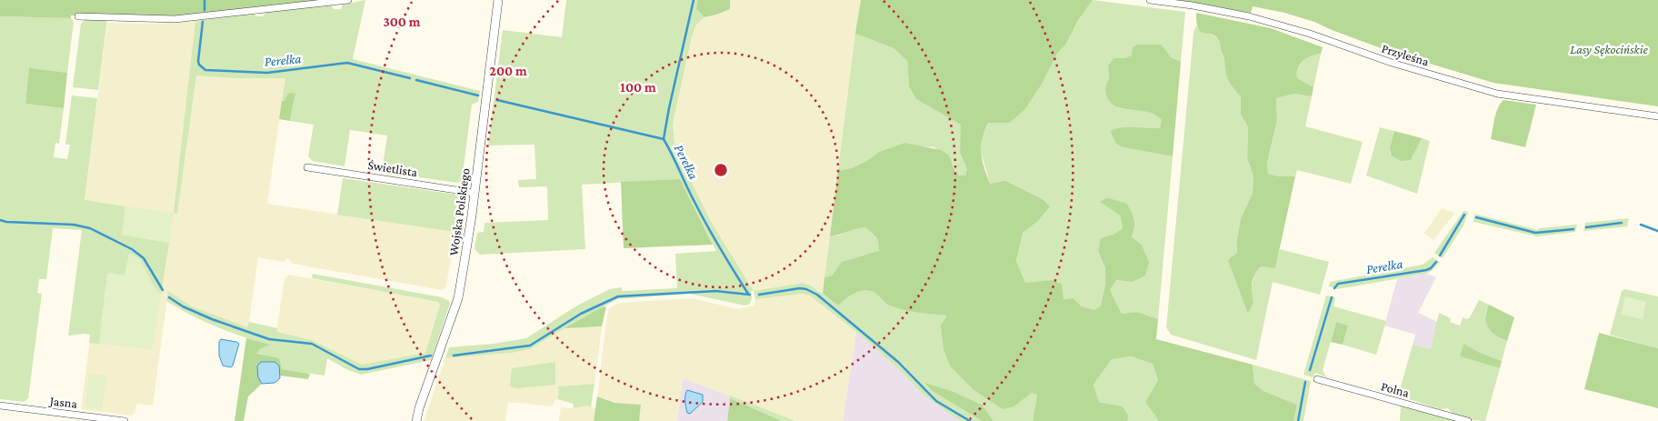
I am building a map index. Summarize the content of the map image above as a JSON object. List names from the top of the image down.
{
  "streets": {
    "street": [
      "Przyleśna",
      "Świetlista",
      "Wojska Polskiego",
      "Polna",
      "Jasna"
    ]
  },
  "crossings": [
    ["Świetlista", "Wojska Polskiego"]
  ],
  "water": ["Perełka"],
  "parks": ["Lasy Sękocińskie"],
  "rings": ["300 m", "200 m", "100 m"]
}
